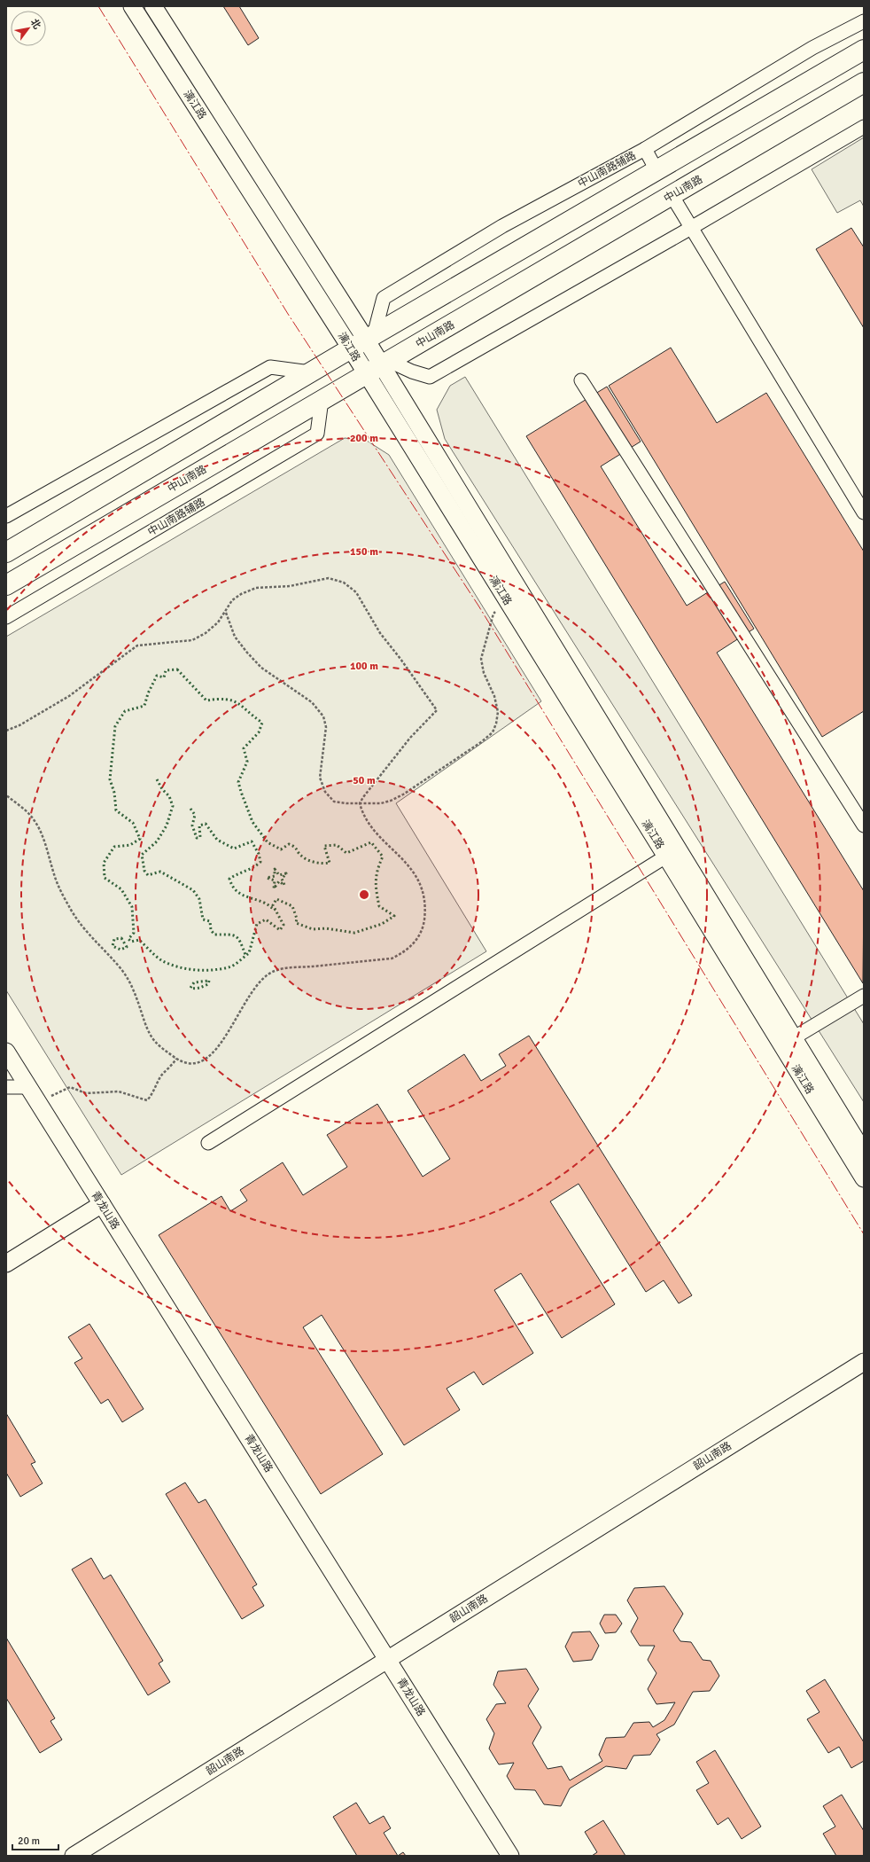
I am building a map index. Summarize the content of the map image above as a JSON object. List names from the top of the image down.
{
  "streets": {
    "main road": ["中山南路"],
    "street": [
      "漓江路",
      "中山南路辅路",
      "青龙山路",
      "韶山南路"
    ]
  },
  "crossings": [
    ["漓江路", "中山南路辅路"],
    ["漓江路", "中山南路"],
    ["中山南路辅路", "中山南路"],
    ["青龙山路", "韶山南路"]
  ],
  "scale_bar": "20 m",
  "north": "top right",
  "rings": [
    "200 m",
    "150 m",
    "100 m",
    "50 m"
  ]
}
